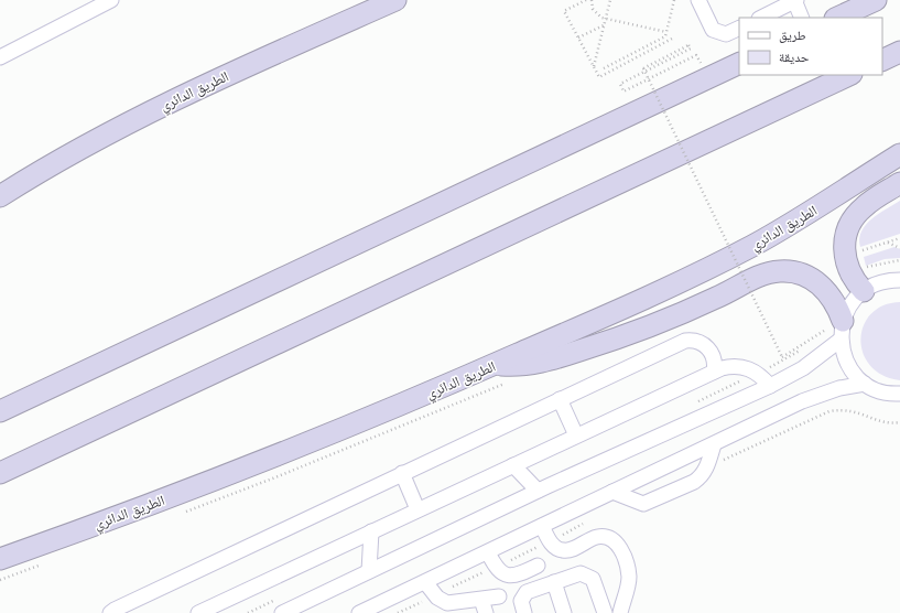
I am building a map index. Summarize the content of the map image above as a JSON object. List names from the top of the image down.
{
  "streets": {
    "highway": ["الطريق الدائري"]
  },
  "legend": ["طريق", "حديقة"]
}
